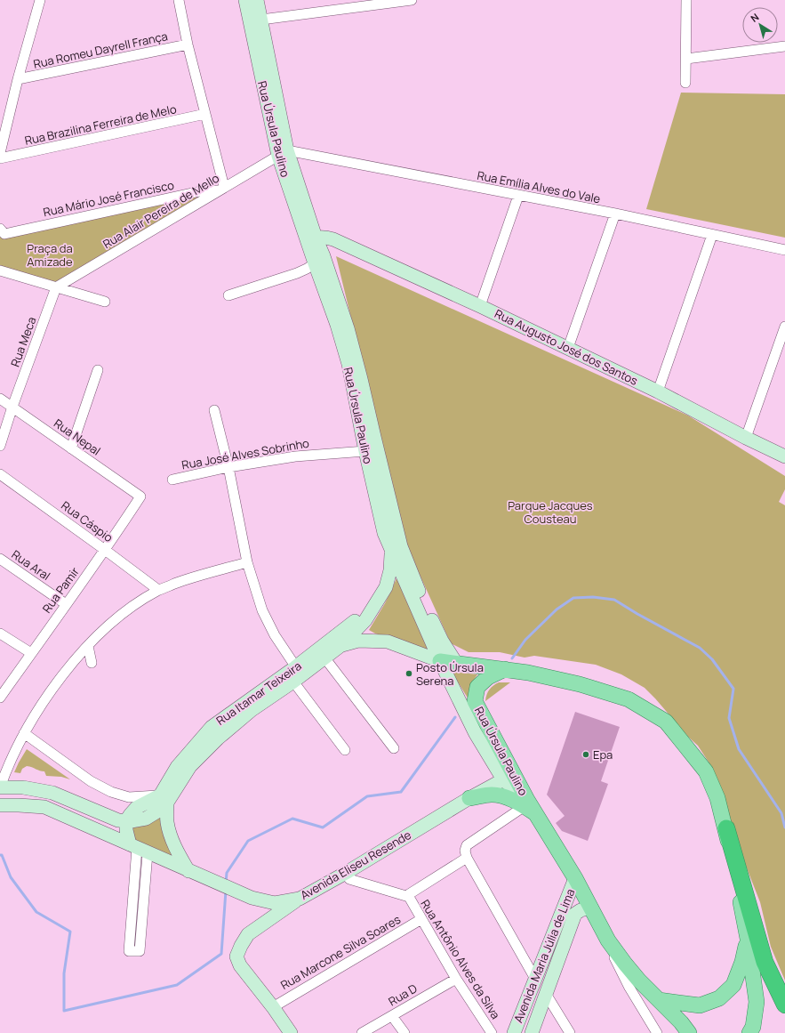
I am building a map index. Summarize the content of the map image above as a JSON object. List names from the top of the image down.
{
  "streets": {
    "main road": [
      "Rua Úrsula Paulino",
      "Rua Augusto José dos Santos",
      "Rua Itamar Teixeira",
      "Avenida Eliseu Resende",
      "Avenida Maria Júlia de Lima"
    ],
    "street": [
      "Rua Romeu Dayrell França",
      "Rua Brazilina Ferreira de Melo",
      "Rua Emília Alves do Vale",
      "Rua Mário José Francisco",
      "Rua Alair Pereira de Mello",
      "Rua Meca",
      "Rua Nepal",
      "Rua José Alves Sobrinho",
      "Rua Cáspio",
      "Rua Aral",
      "Rua Pamir",
      "Rua Marcone Silva Soares",
      "Rua Antônio Alves da Silva",
      "Rua D"
    ]
  },
  "crossings": [
    ["Rua Úrsula Paulino", "Rua Emília Alves do Vale"],
    ["Rua Úrsula Paulino", "Rua Alair Pereira de Mello"],
    ["Rua Úrsula Paulino", "Rua Augusto José dos Santos"],
    ["Rua Úrsula Paulino", "Rua José Alves Sobrinho"],
    ["Rua Úrsula Paulino", "Rua Itamar Teixeira"],
    ["Rua Úrsula Paulino", "Avenida Eliseu Resende"],
    ["Rua Úrsula Paulino", "Avenida Maria Júlia de Lima"],
    ["Rua Emília Alves do Vale", "Rua Alair Pereira de Mello"],
    ["Rua Mário José Francisco", "Rua Alair Pereira de Mello"],
    ["Rua Alair Pereira de Mello", "Rua Meca"],
    ["Rua Meca", "Rua Nepal"],
    ["Rua Nepal", "Rua Pamir"],
    ["Rua Cáspio", "Rua Pamir"],
    ["Rua Aral", "Rua Pamir"],
    ["Rua Marcone Silva Soares", "Rua Antônio Alves da Silva"],
    ["Rua Antônio Alves da Silva", "Rua D"]
  ],
  "parks": ["Praça da Amizade", "Parque Jacques Cousteau"],
  "places": ["Posto Úrsula Serena", "Epa"],
  "north": "top left"
}
